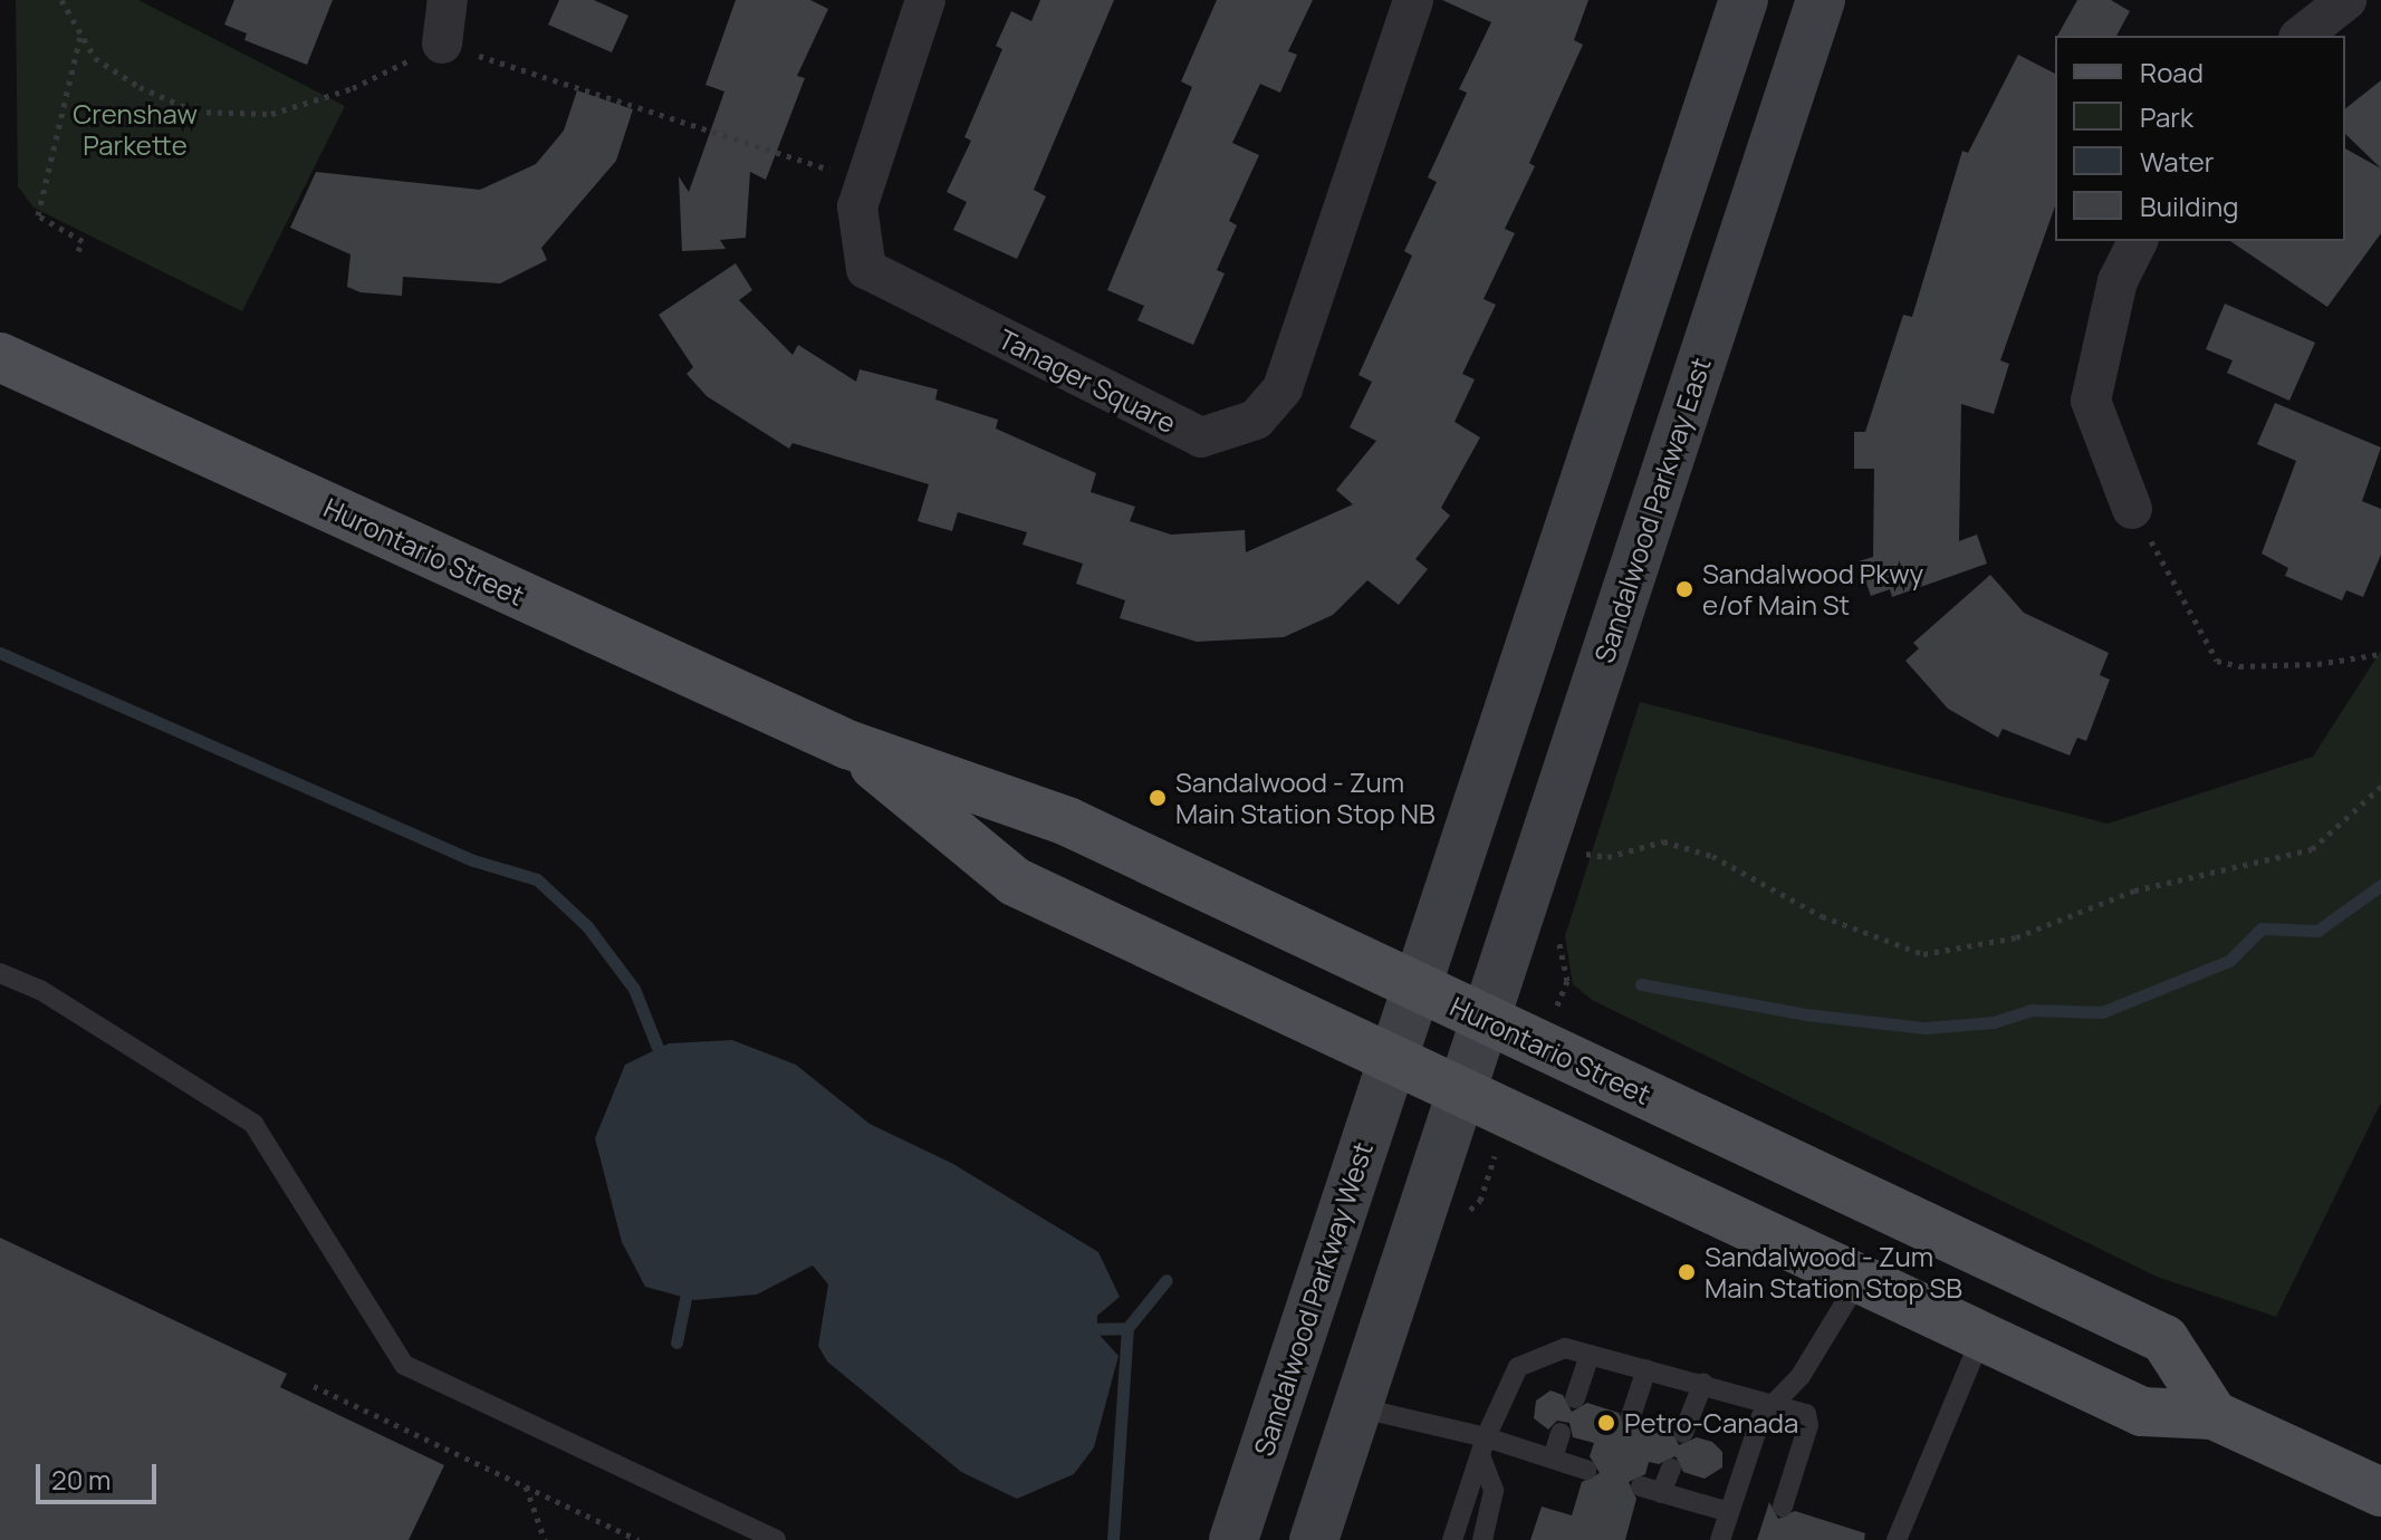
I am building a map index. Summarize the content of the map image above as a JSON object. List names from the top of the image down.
{
  "streets": {
    "main road": ["Sandalwood Parkway East", "Hurontario Street", "Sandalwood Parkway West"],
    "street": ["Tanager Square"]
  },
  "crossings": [
    ["Sandalwood Parkway East", "Hurontario Street"],
    ["Hurontario Street", "Sandalwood Parkway West"]
  ],
  "parks": ["Crenshaw Parkette"],
  "places": [
    "Sandalwood Pkwy e/of Main St",
    "Sandalwood - Zum Main Station Stop NB",
    "Sandalwood - Zum Main Station Stop SB",
    "Petro-Canada"
  ],
  "legend": [
    "Road",
    "Park",
    "Water",
    "Building"
  ],
  "scale_bar": "20 m"
}
